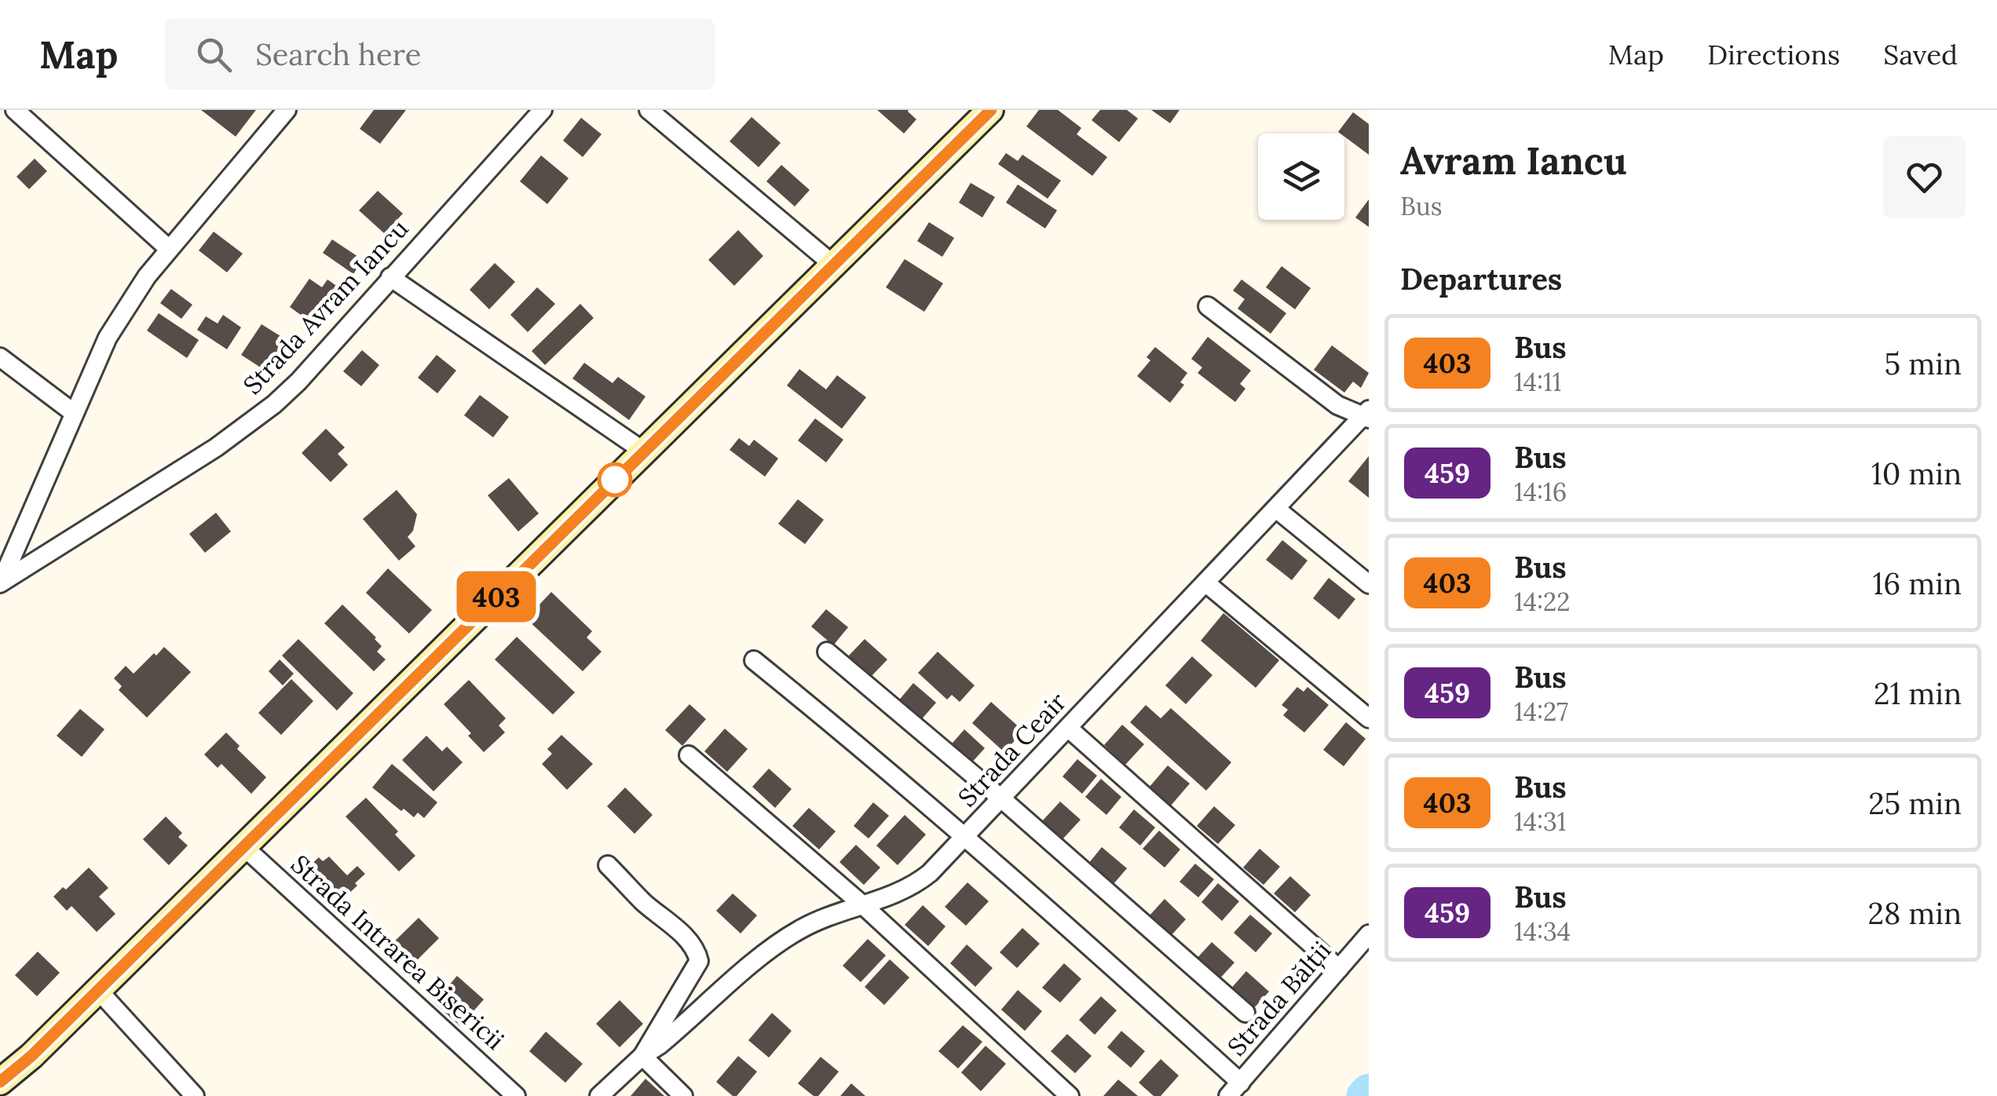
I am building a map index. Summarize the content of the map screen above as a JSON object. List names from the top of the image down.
{
  "streets": {
    "street": [
      "Strada Avram Iancu",
      "Strada Ceair",
      "Strada Intrarea Bisericii",
      "Strada Bălții"
    ]
  },
  "lines": ["bus line 403"],
  "page": {
    "header": "Map",
    "search": "Search here",
    "nav": ["Map", "Directions", "Saved"],
    "on_map": "403",
    "heading": [
      ["Avram Iancu", "Bus"],
      "Departures"
    ],
    "list": [
      {
        "mark": "403",
        "name": "Bus",
        "note": "14:11",
        "value": "5 min"
      },
      {
        "mark": "459",
        "name": "Bus",
        "note": "14:16",
        "value": "10 min"
      },
      {
        "mark": "403",
        "name": "Bus",
        "note": "14:22",
        "value": "16 min"
      },
      {
        "mark": "459",
        "name": "Bus",
        "note": "14:27",
        "value": "21 min"
      },
      {
        "mark": "403",
        "name": "Bus",
        "note": "14:31",
        "value": "25 min"
      },
      {
        "mark": "459",
        "name": "Bus",
        "note": "14:34",
        "value": "28 min"
      }
    ]
  }
}
